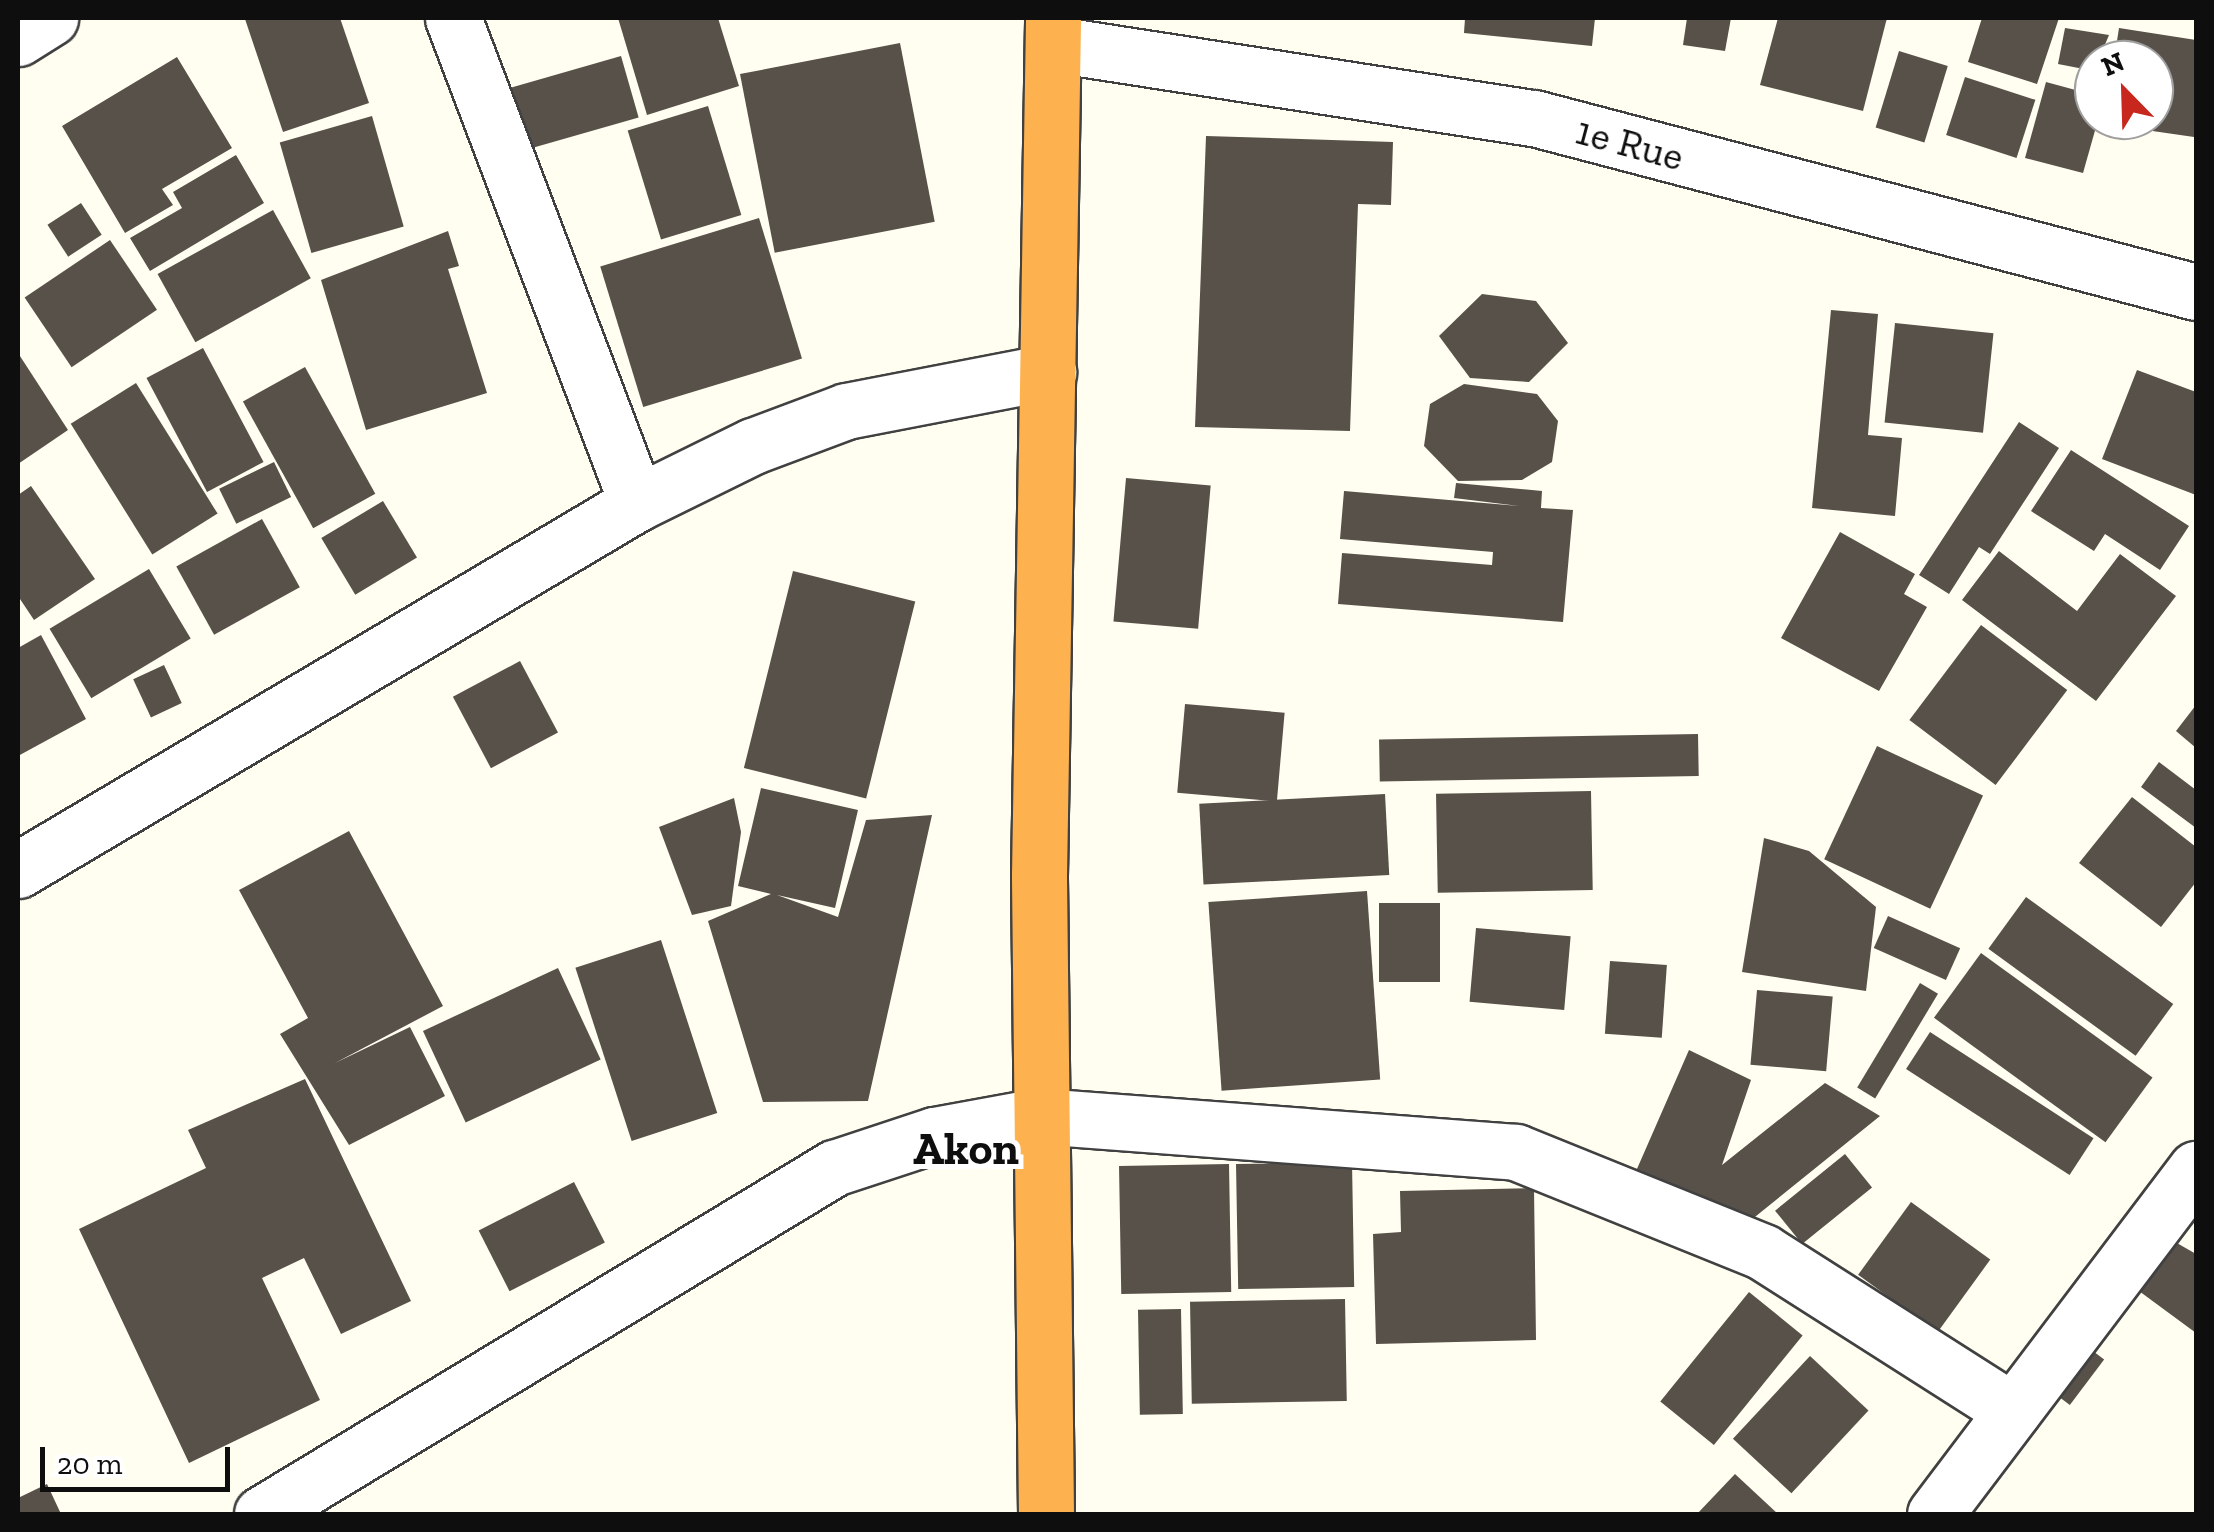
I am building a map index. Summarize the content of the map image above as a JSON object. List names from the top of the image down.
{
  "streets": {
    "street": ["1e Rue"]
  },
  "districts": ["Akon"],
  "scale_bar": "20 m",
  "north": "top left"
}
